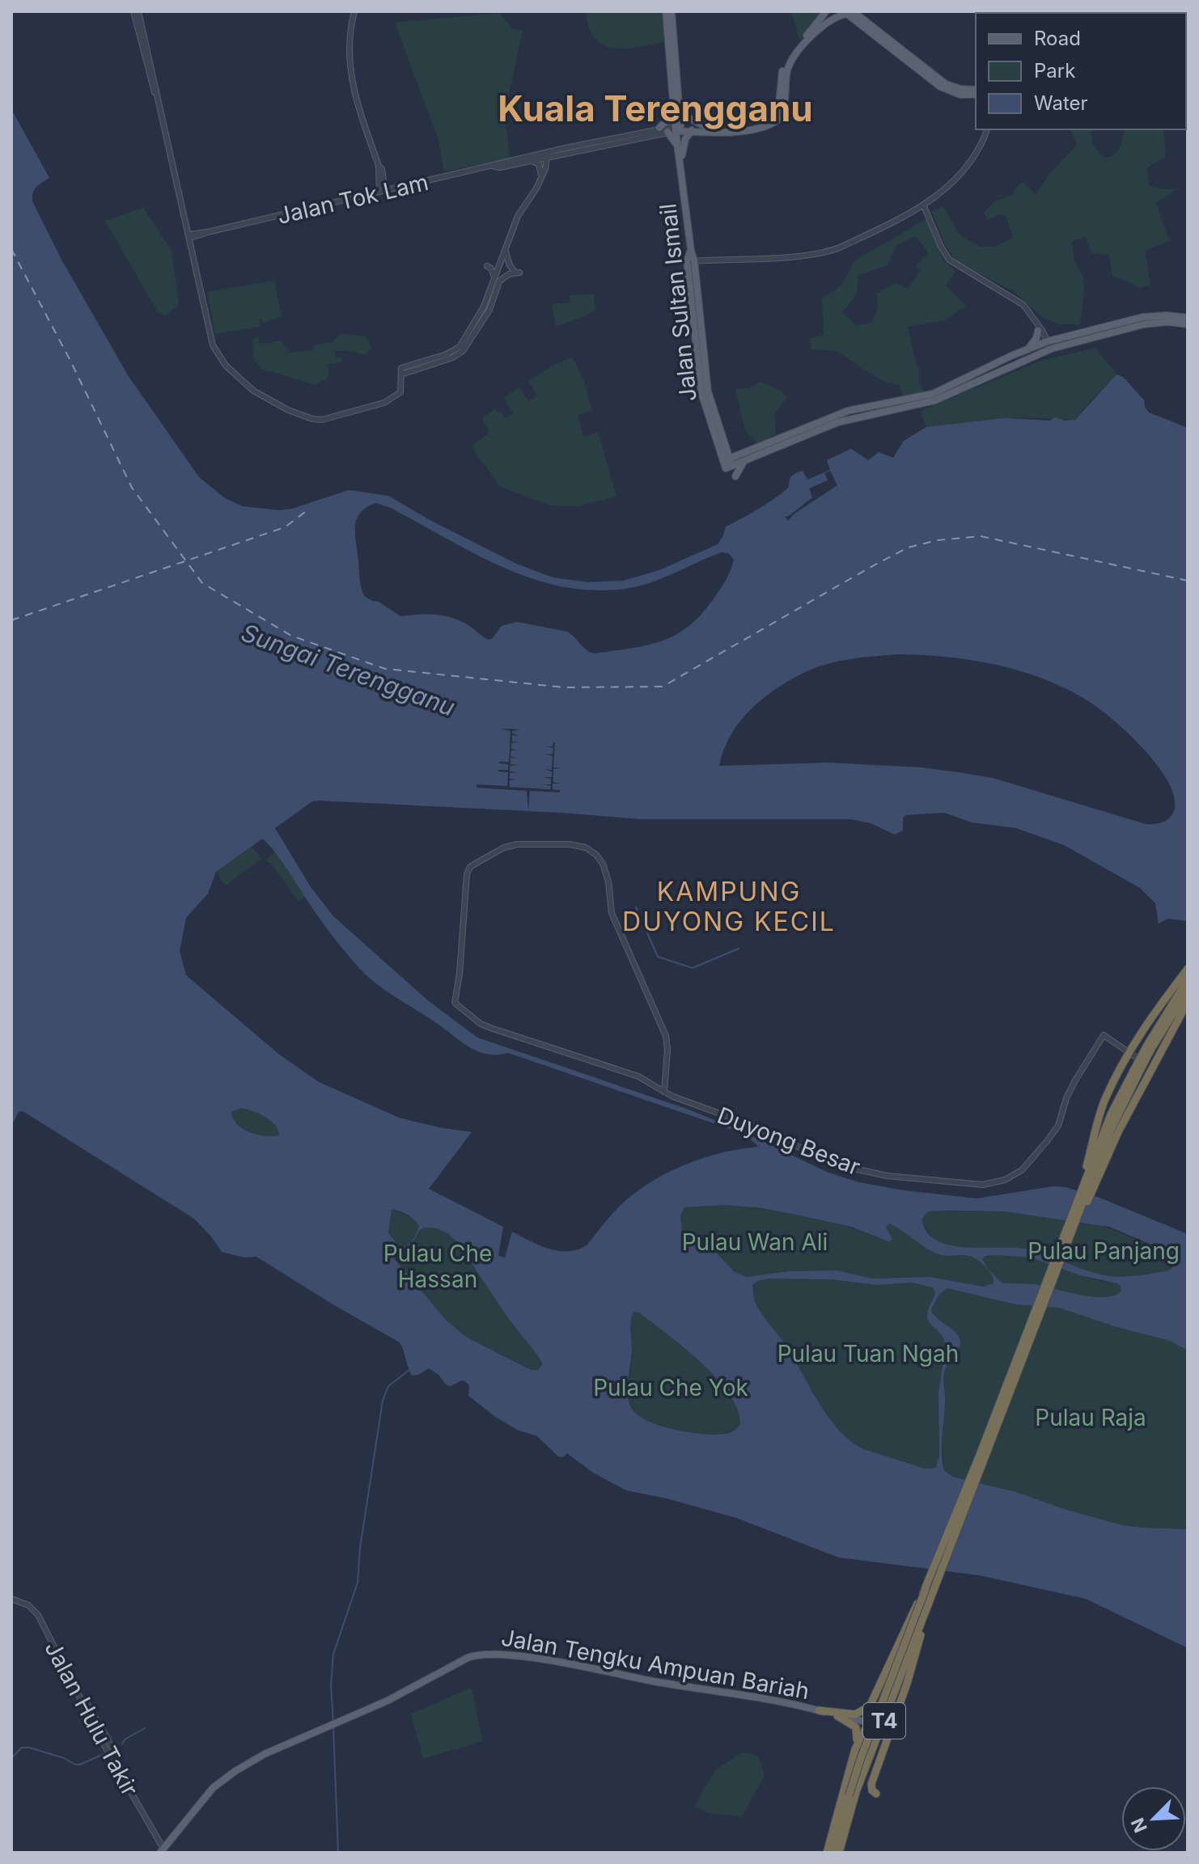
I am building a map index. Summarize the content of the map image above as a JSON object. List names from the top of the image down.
{
  "streets": {
    "highway": ["T4"],
    "main road": ["Jalan Sultan Ismail", "Jalan Tengku Ampuan Bariah"],
    "street": ["Jalan Tok Lam", "Duyong Besar", "Jalan Hulu Takir"]
  },
  "crossings": [
    ["Jalan Tok Lam", "Jalan Sultan Ismail"],
    ["Jalan Tengku Ampuan Bariah", "Jalan Hulu Takir"]
  ],
  "districts": ["Kuala Terengganu", "KAMPUNG DUYONG KECIL"],
  "water": ["Sungai Terengganu"],
  "parks": [
    "Pulau Wan Ali",
    "Pulau Panjang",
    "Pulau Che Hassan",
    "Pulau Tuan Ngah",
    "Pulau Che Yok",
    "Pulau Raja"
  ],
  "legend": ["Road", "Park", "Water"],
  "north": "bottom left"
}
